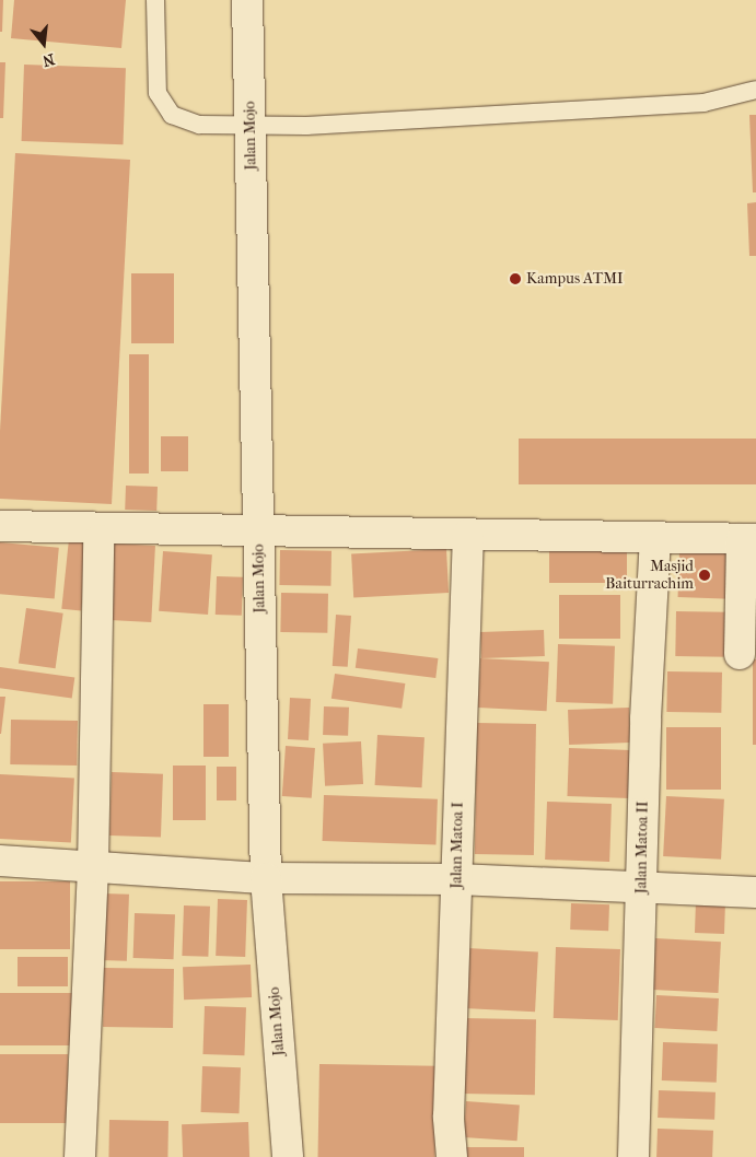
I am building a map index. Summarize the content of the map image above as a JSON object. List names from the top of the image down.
{
  "streets": {
    "street": ["Jalan Mojo", "Jalan Matoa I", "Jalan Matoa II"]
  },
  "places": ["Kampus ATMI", "Masjid Baiturrachim"],
  "north": "bottom"
}
